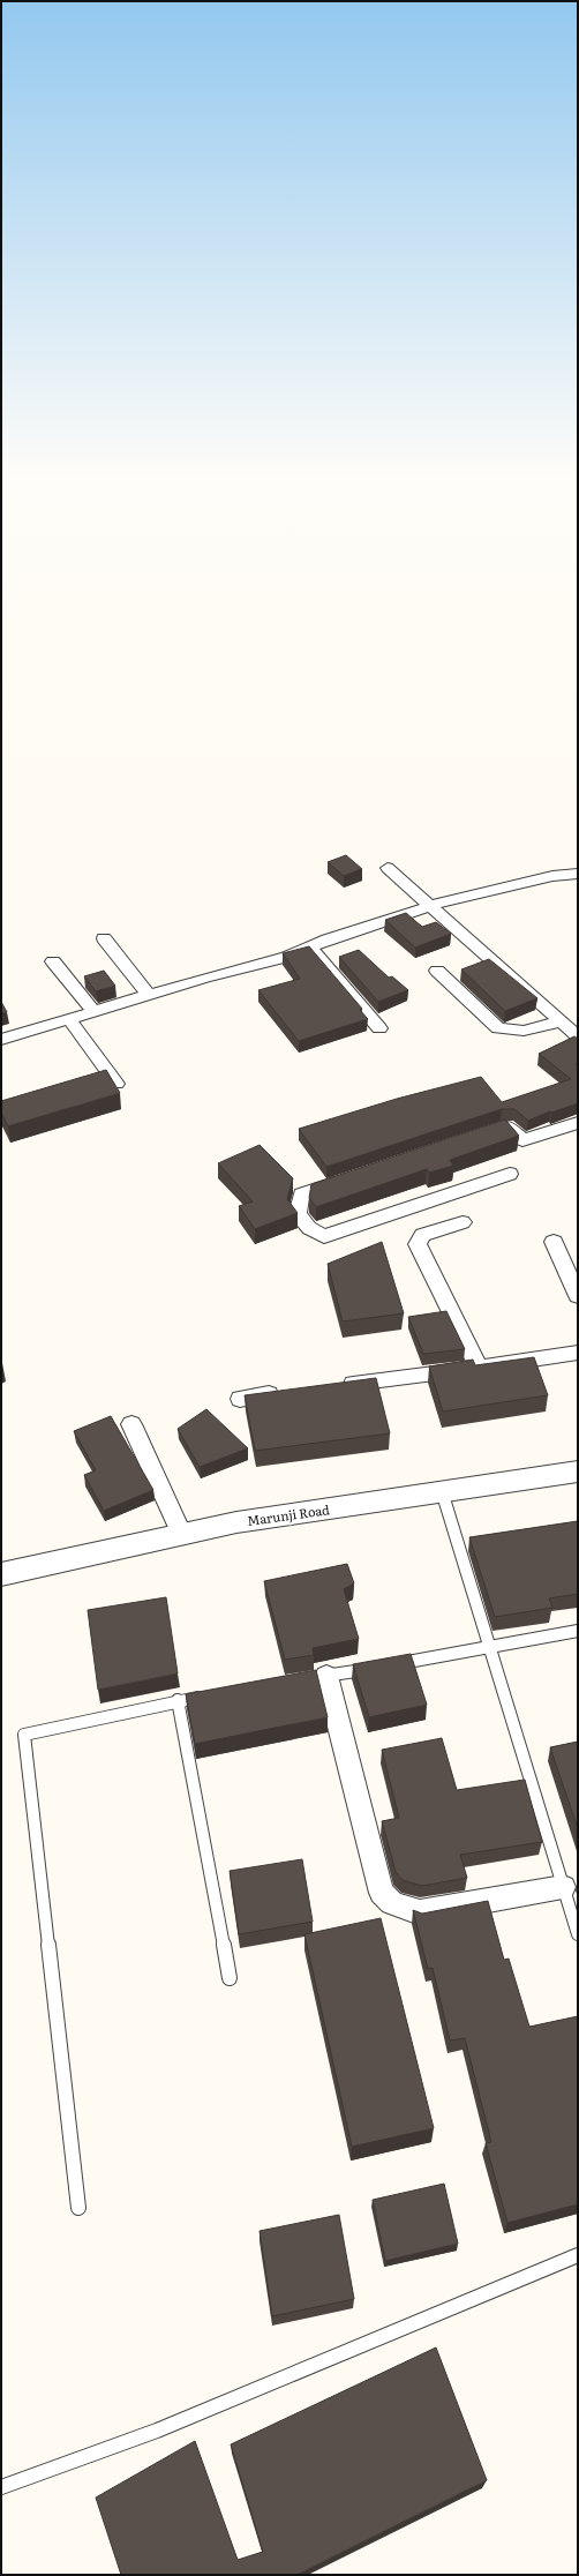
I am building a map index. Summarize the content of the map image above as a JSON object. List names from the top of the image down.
{
  "streets": {
    "street": ["Marunji Road"]
  }
}
